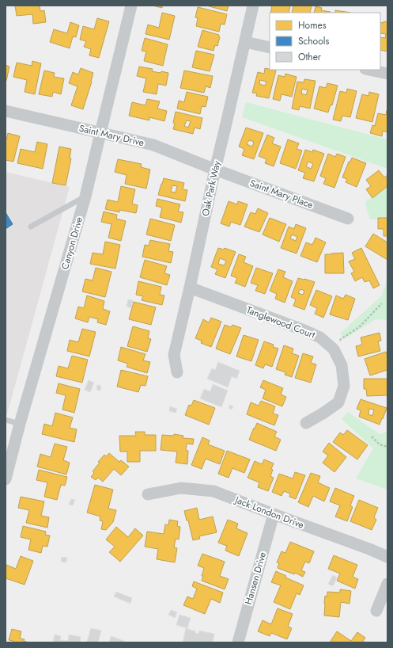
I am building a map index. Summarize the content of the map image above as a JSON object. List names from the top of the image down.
{
  "streets": {
    "street": [
      "Saint Mary Drive",
      "Oak Park Way",
      "Saint Mary Place",
      "Canyon Drive",
      "Tanglewood Court",
      "Jack London Drive",
      "Hansen Drive"
    ]
  },
  "crossings": [
    ["Saint Mary Drive", "Oak Park Way"],
    ["Saint Mary Drive", "Saint Mary Place"],
    ["Saint Mary Drive", "Canyon Drive"],
    ["Oak Park Way", "Saint Mary Place"],
    ["Oak Park Way", "Tanglewood Court"],
    ["Jack London Drive", "Hansen Drive"]
  ],
  "legend": ["Homes", "Schools", "Other"]
}
